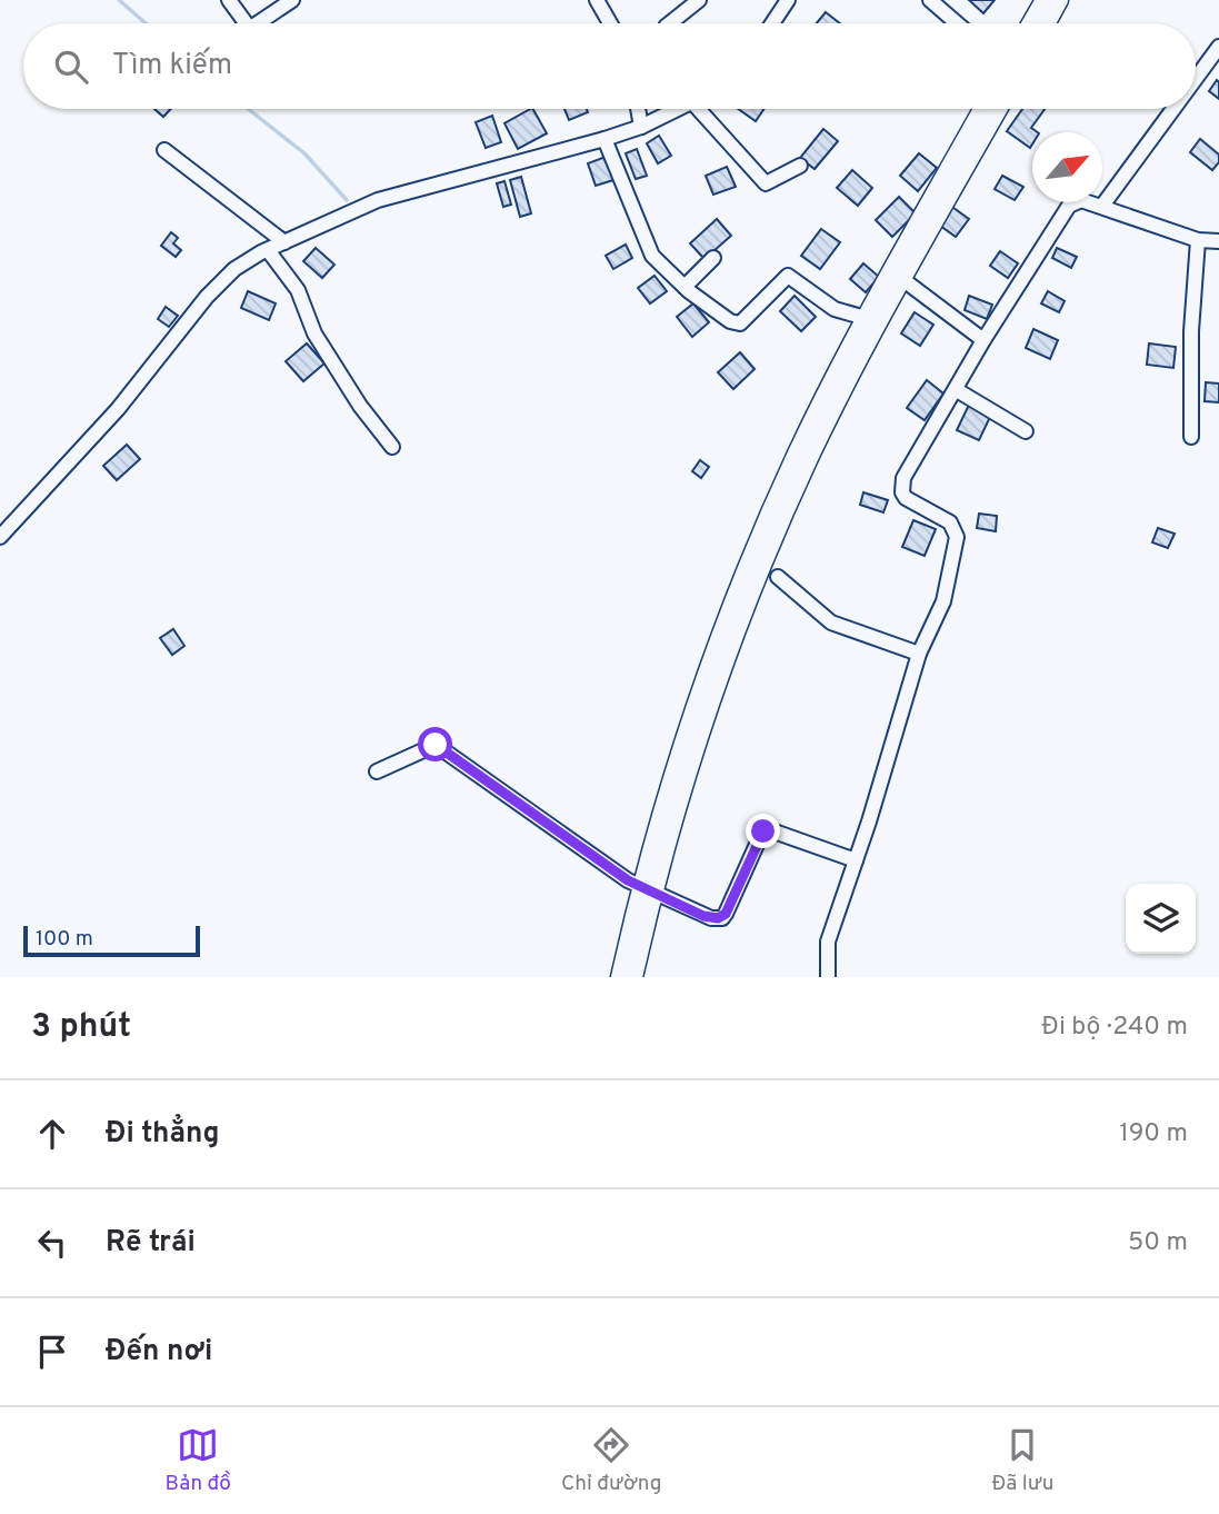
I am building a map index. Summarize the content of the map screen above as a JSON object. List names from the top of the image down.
{
  "scale_bar": "100 m",
  "north": "top right",
  "page": {
    "search": "Tìm kiếm",
    "scale": "100 m",
    "heading": ["3 phút", "Đi bộ · 240 m"],
    "list": [
      ["Đi thẳng", "190 m"],
      ["Rẽ trái", "50 m"],
      "Đến nơi"
    ],
    "nav": ["Bản đồ", "Chỉ đường", "Đã lưu"]
  }
}
